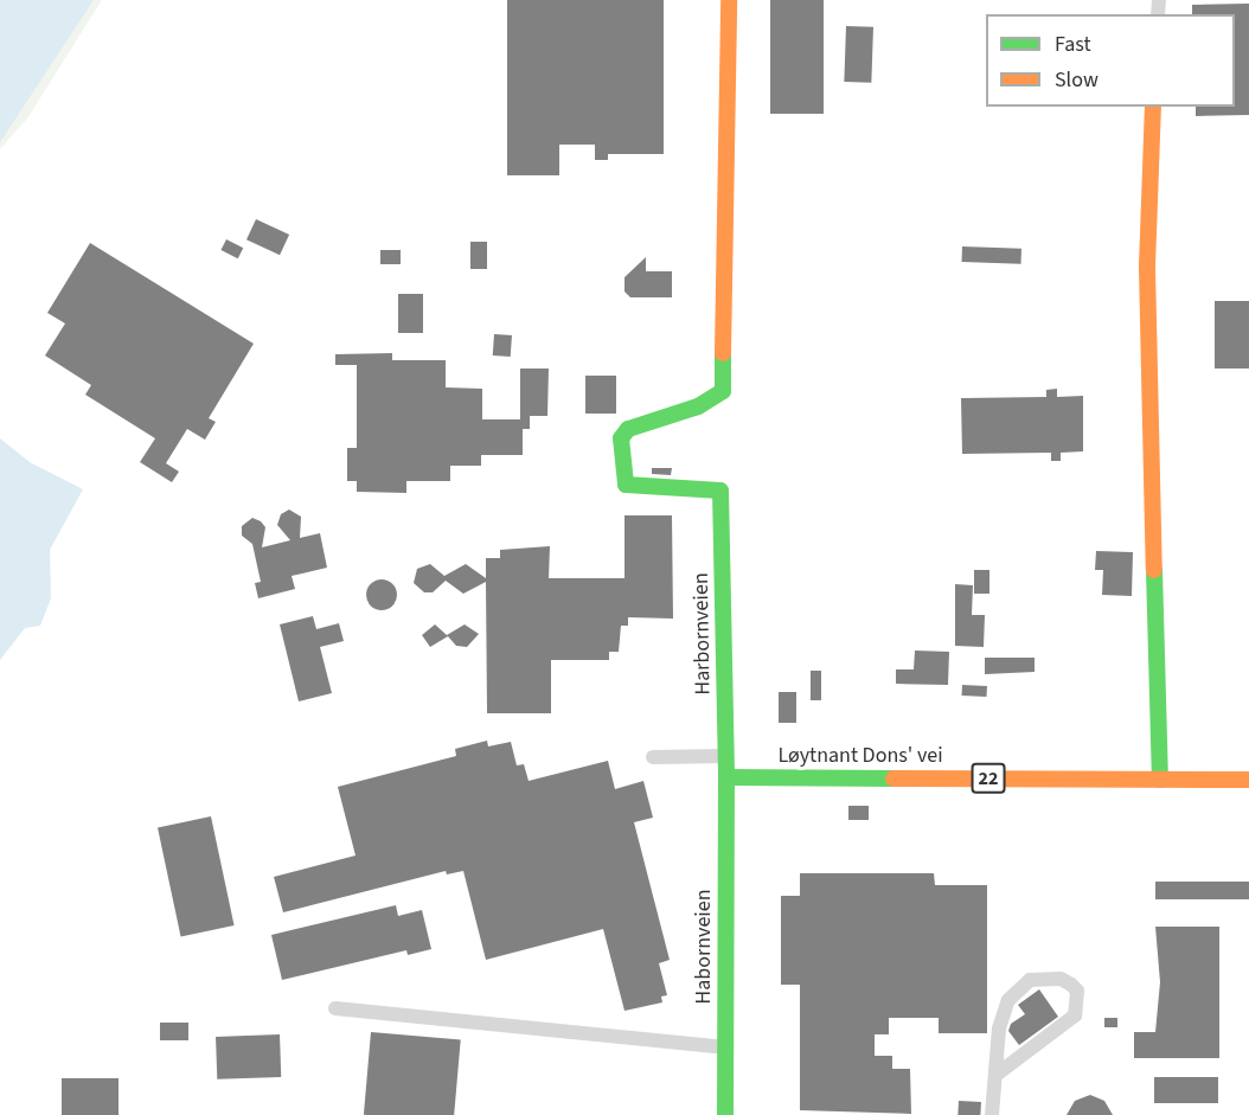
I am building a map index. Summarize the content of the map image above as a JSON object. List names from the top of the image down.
{
  "streets": {
    "main road": [
      "Harbornveien",
      "Løytnant Dons' vei",
      "22",
      "Habornveien"
    ]
  },
  "crossings": [
    ["Harbornveien", "Løytnant Dons' vei"],
    ["Harbornveien", "Habornveien"],
    ["Løytnant Dons' vei", "Habornveien"]
  ],
  "legend": ["Fast", "Slow"]
}
